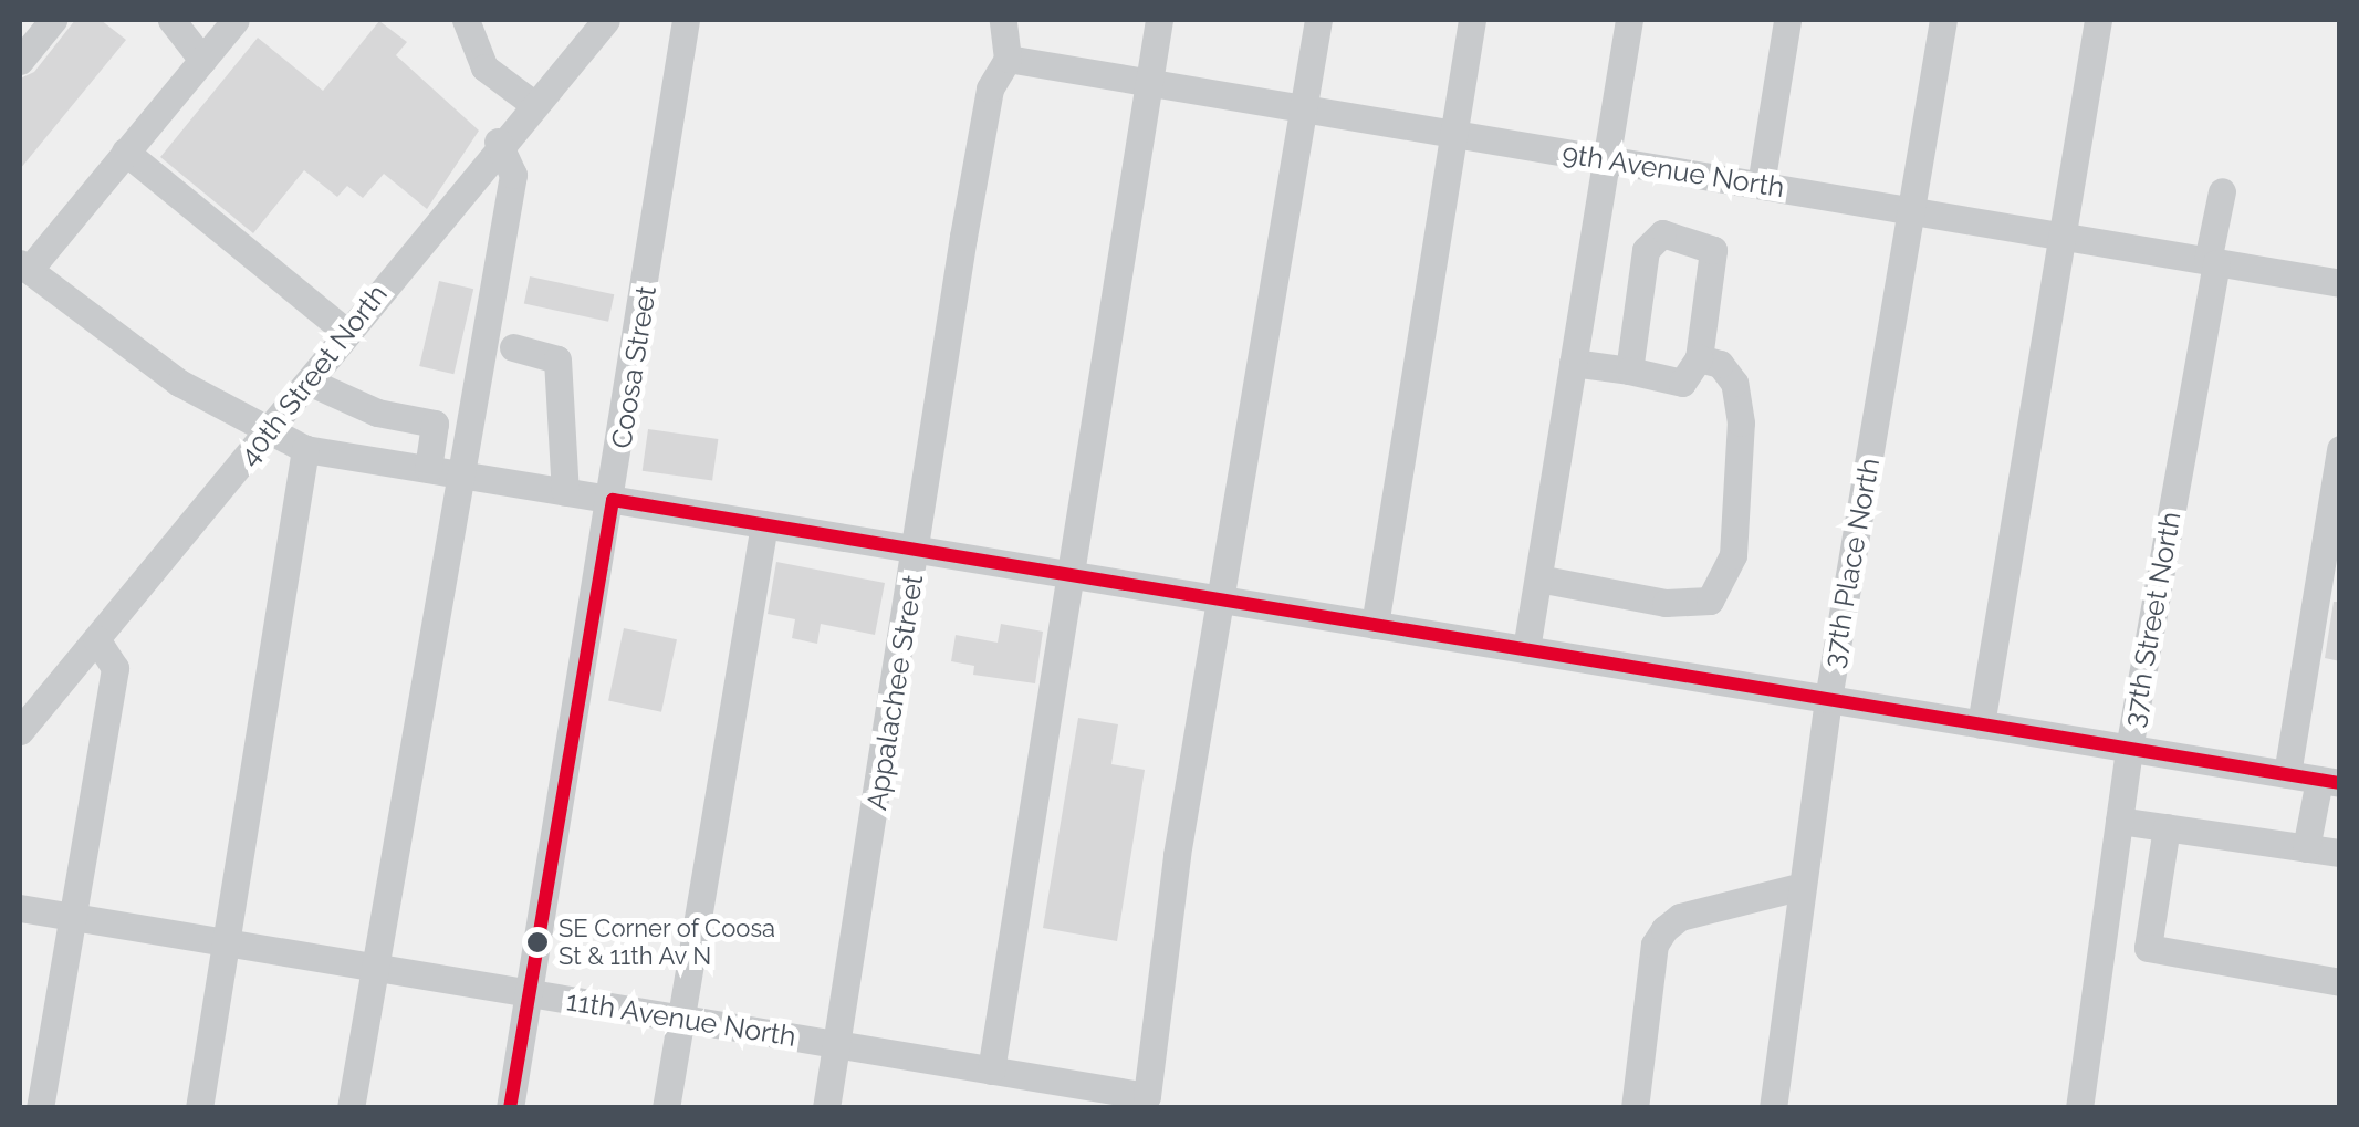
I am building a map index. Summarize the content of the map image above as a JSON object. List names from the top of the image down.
{
  "streets": {
    "street": [
      "9th Avenue North",
      "Coosa Street",
      "40th Street North",
      "37th Place North",
      "37th Street North",
      "Appalachee Street",
      "11th Avenue North"
    ]
  },
  "crossings": [
    ["9th Avenue North", "37th Place North"],
    ["9th Avenue North", "37th Street North"],
    ["9th Avenue North", "Appalachee Street"],
    ["Coosa Street", "11th Avenue North"],
    ["Appalachee Street", "11th Avenue North"]
  ],
  "places": ["SE Corner of Coosa St & 11th Av N"]
}
